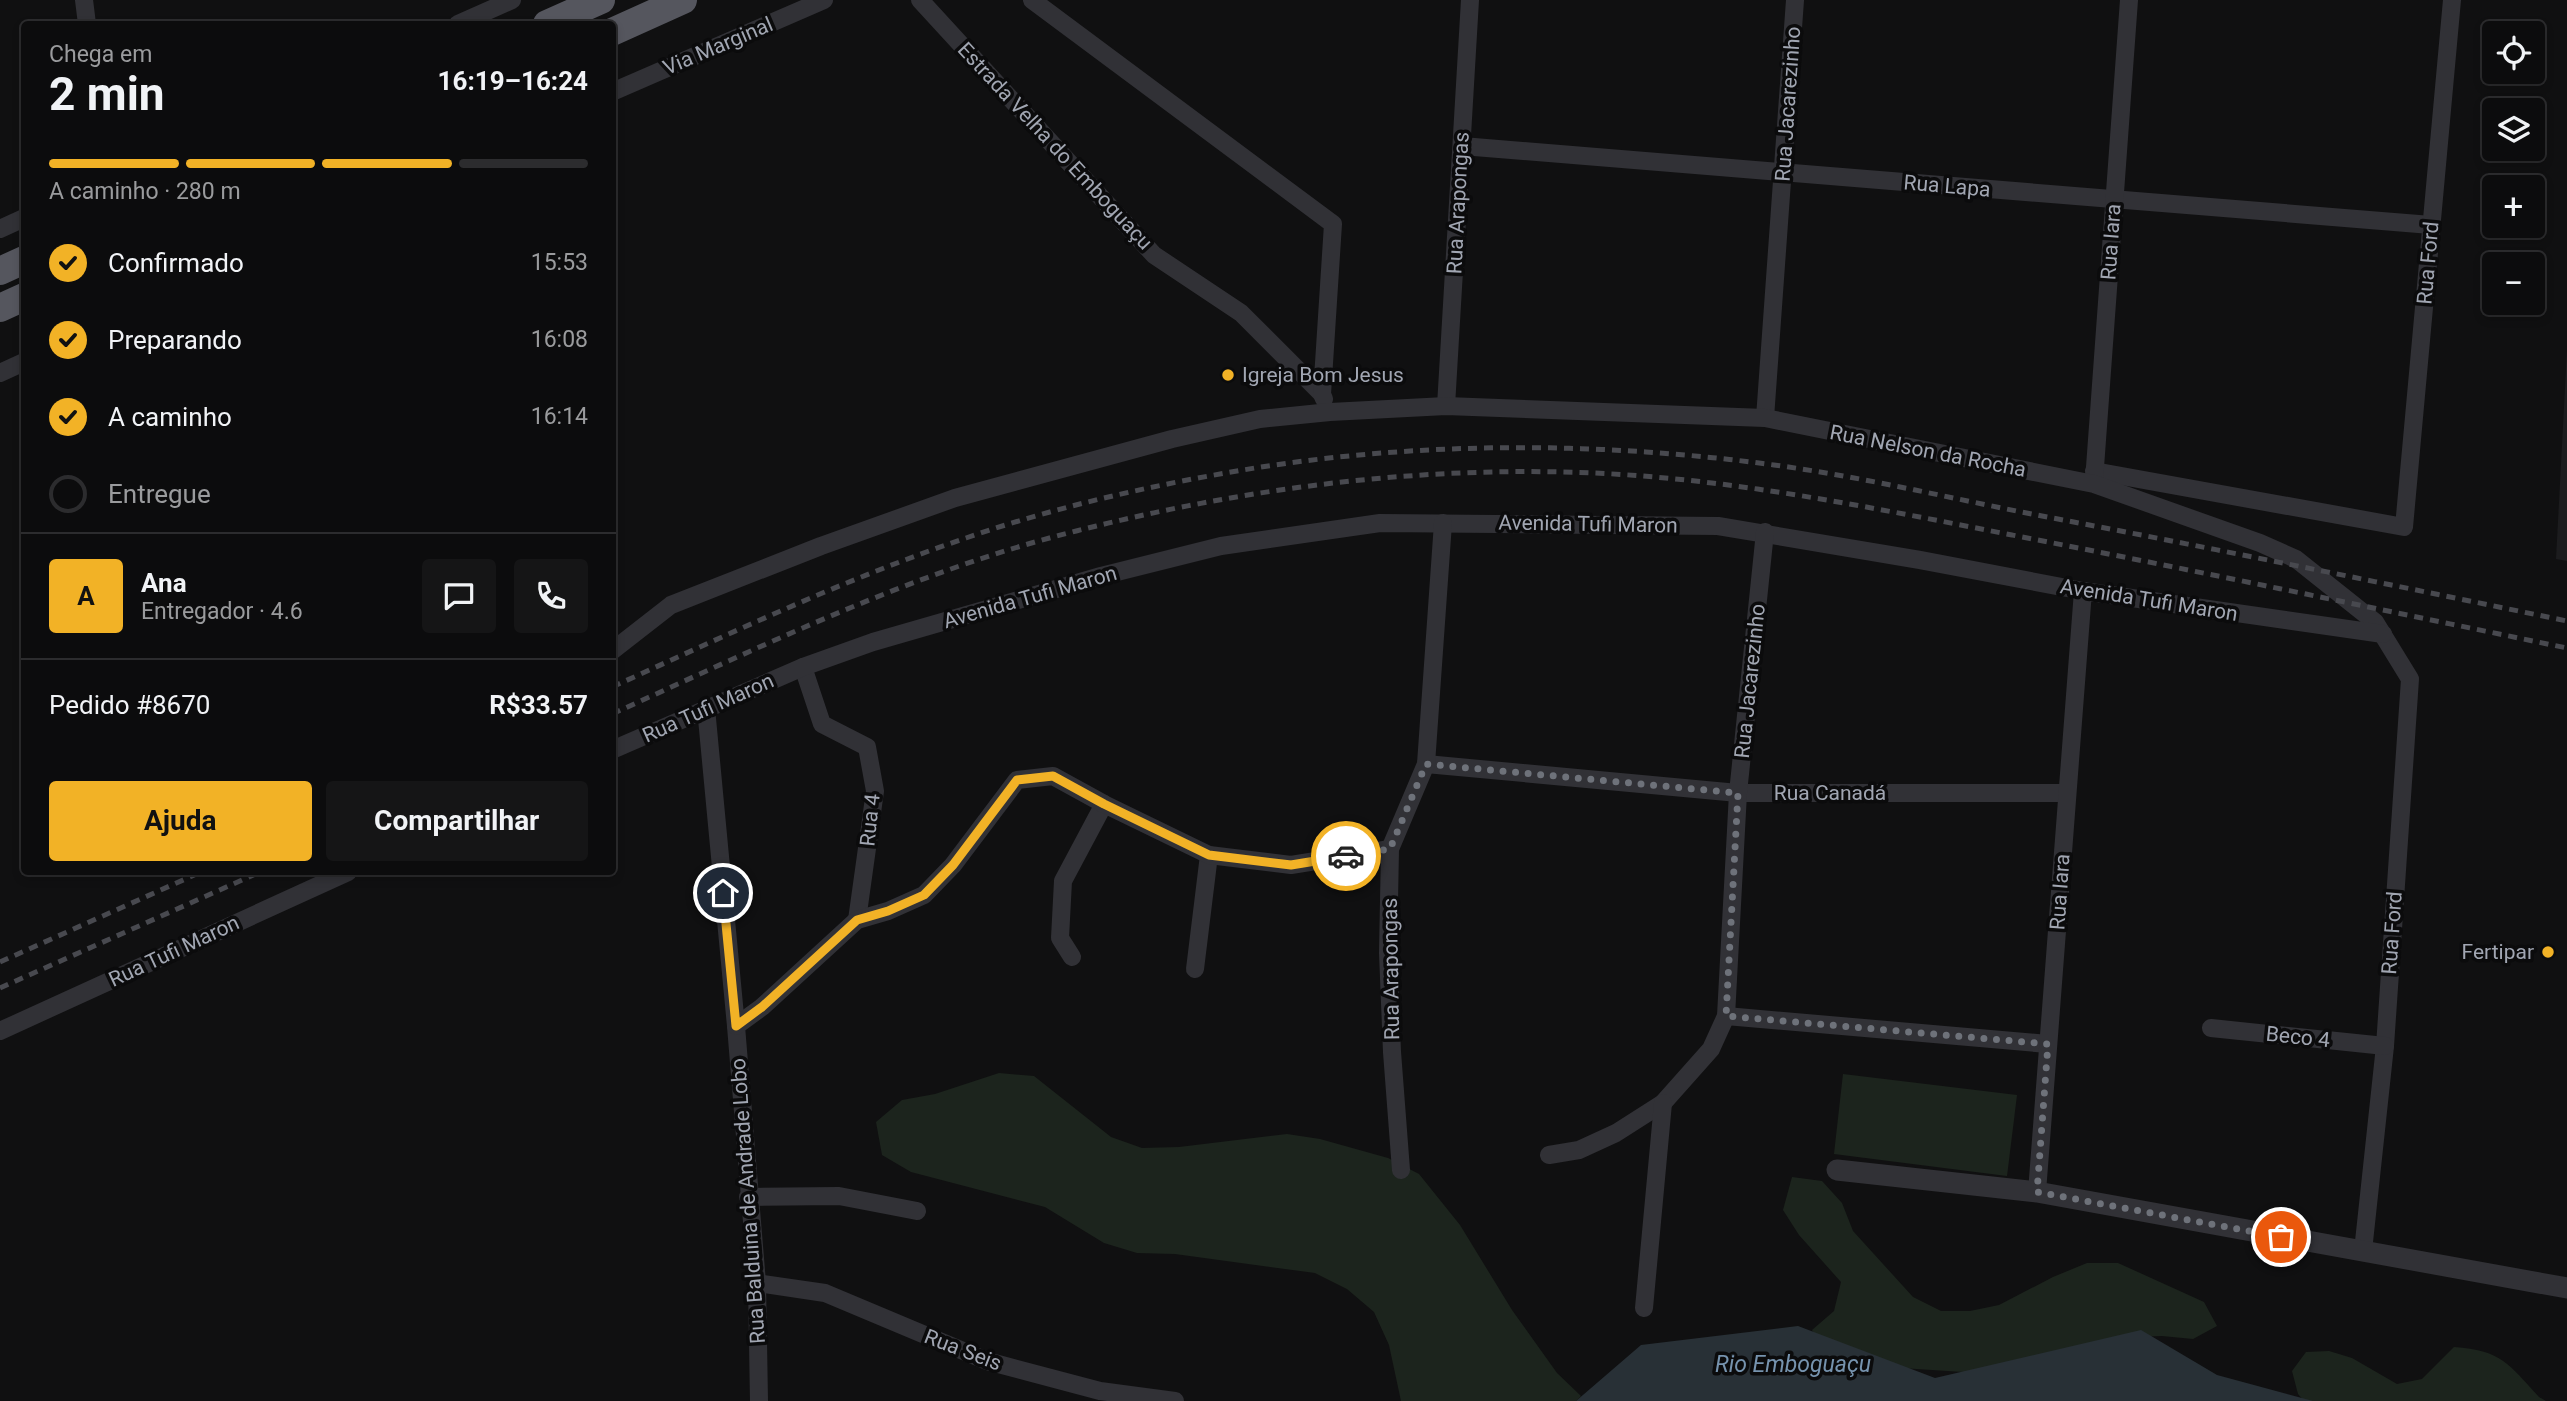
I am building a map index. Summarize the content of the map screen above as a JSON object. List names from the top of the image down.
{
  "streets": {
    "street": [
      "Via Marginal",
      "Rua Jacarezinho",
      "Estrada Velha do Emboguaçu",
      "Rua Lapa",
      "Rua Arapongas",
      "Rua Iara",
      "Rua Ford",
      "Rua Nelson da Rocha",
      "Avenida Tufi Maron",
      "Rua Tufi Maron",
      "Rua Canadá",
      "Rua 4",
      "Beco 4",
      "Rua Balduina de Andrade Lobo",
      "Rua Seis"
    ]
  },
  "crossings": [
    ["Rua Jacarezinho", "Rua Lapa"],
    ["Rua Jacarezinho", "Rua Nelson da Rocha"],
    ["Rua Jacarezinho", "Avenida Tufi Maron"],
    ["Rua Jacarezinho", "Rua Canadá"],
    ["Rua Lapa", "Rua Arapongas"],
    ["Rua Lapa", "Rua Iara"],
    ["Rua Lapa", "Rua Ford"],
    ["Rua Arapongas", "Rua Nelson da Rocha"],
    ["Rua Arapongas", "Avenida Tufi Maron"],
    ["Rua Arapongas", "Rua Canadá"],
    ["Rua Iara", "Rua Ford"],
    ["Rua Iara", "Rua Nelson da Rocha"],
    ["Rua Iara", "Avenida Tufi Maron"],
    ["Rua Iara", "Rua Canadá"],
    ["Rua Ford", "Rua Nelson da Rocha"],
    ["Rua Ford", "Avenida Tufi Maron"],
    ["Rua Ford", "Beco 4"],
    ["Rua Nelson da Rocha", "Avenida Tufi Maron"],
    ["Avenida Tufi Maron", "Rua Tufi Maron"],
    ["Avenida Tufi Maron", "Rua 4"],
    ["Rua Tufi Maron", "Rua 4"],
    ["Rua Tufi Maron", "Rua Balduina de Andrade Lobo"],
    ["Rua Balduina de Andrade Lobo", "Rua Seis"]
  ],
  "water": ["Rio Emboguaçu"],
  "places": ["Igreja Bom Jesus", "Fertipar"],
  "page": {
    "map_buttons": ["+", "−"],
    "heading": ["2 min", "Chega em", "16:19–16:24"],
    "panel": [
      "Ana",
      "Entregador · 4.6",
      "Pedido #8670",
      "R$33.57"
    ],
    "bar": "A caminho · 280 m",
    "list": [
      ["Confirmado", "15:53"],
      ["Preparando", "16:08"],
      ["A caminho", "16:14"],
      "Entregue"
    ],
    "round": "A",
    "buttons": ["Ajuda", "Compartilhar"]
  }
}
